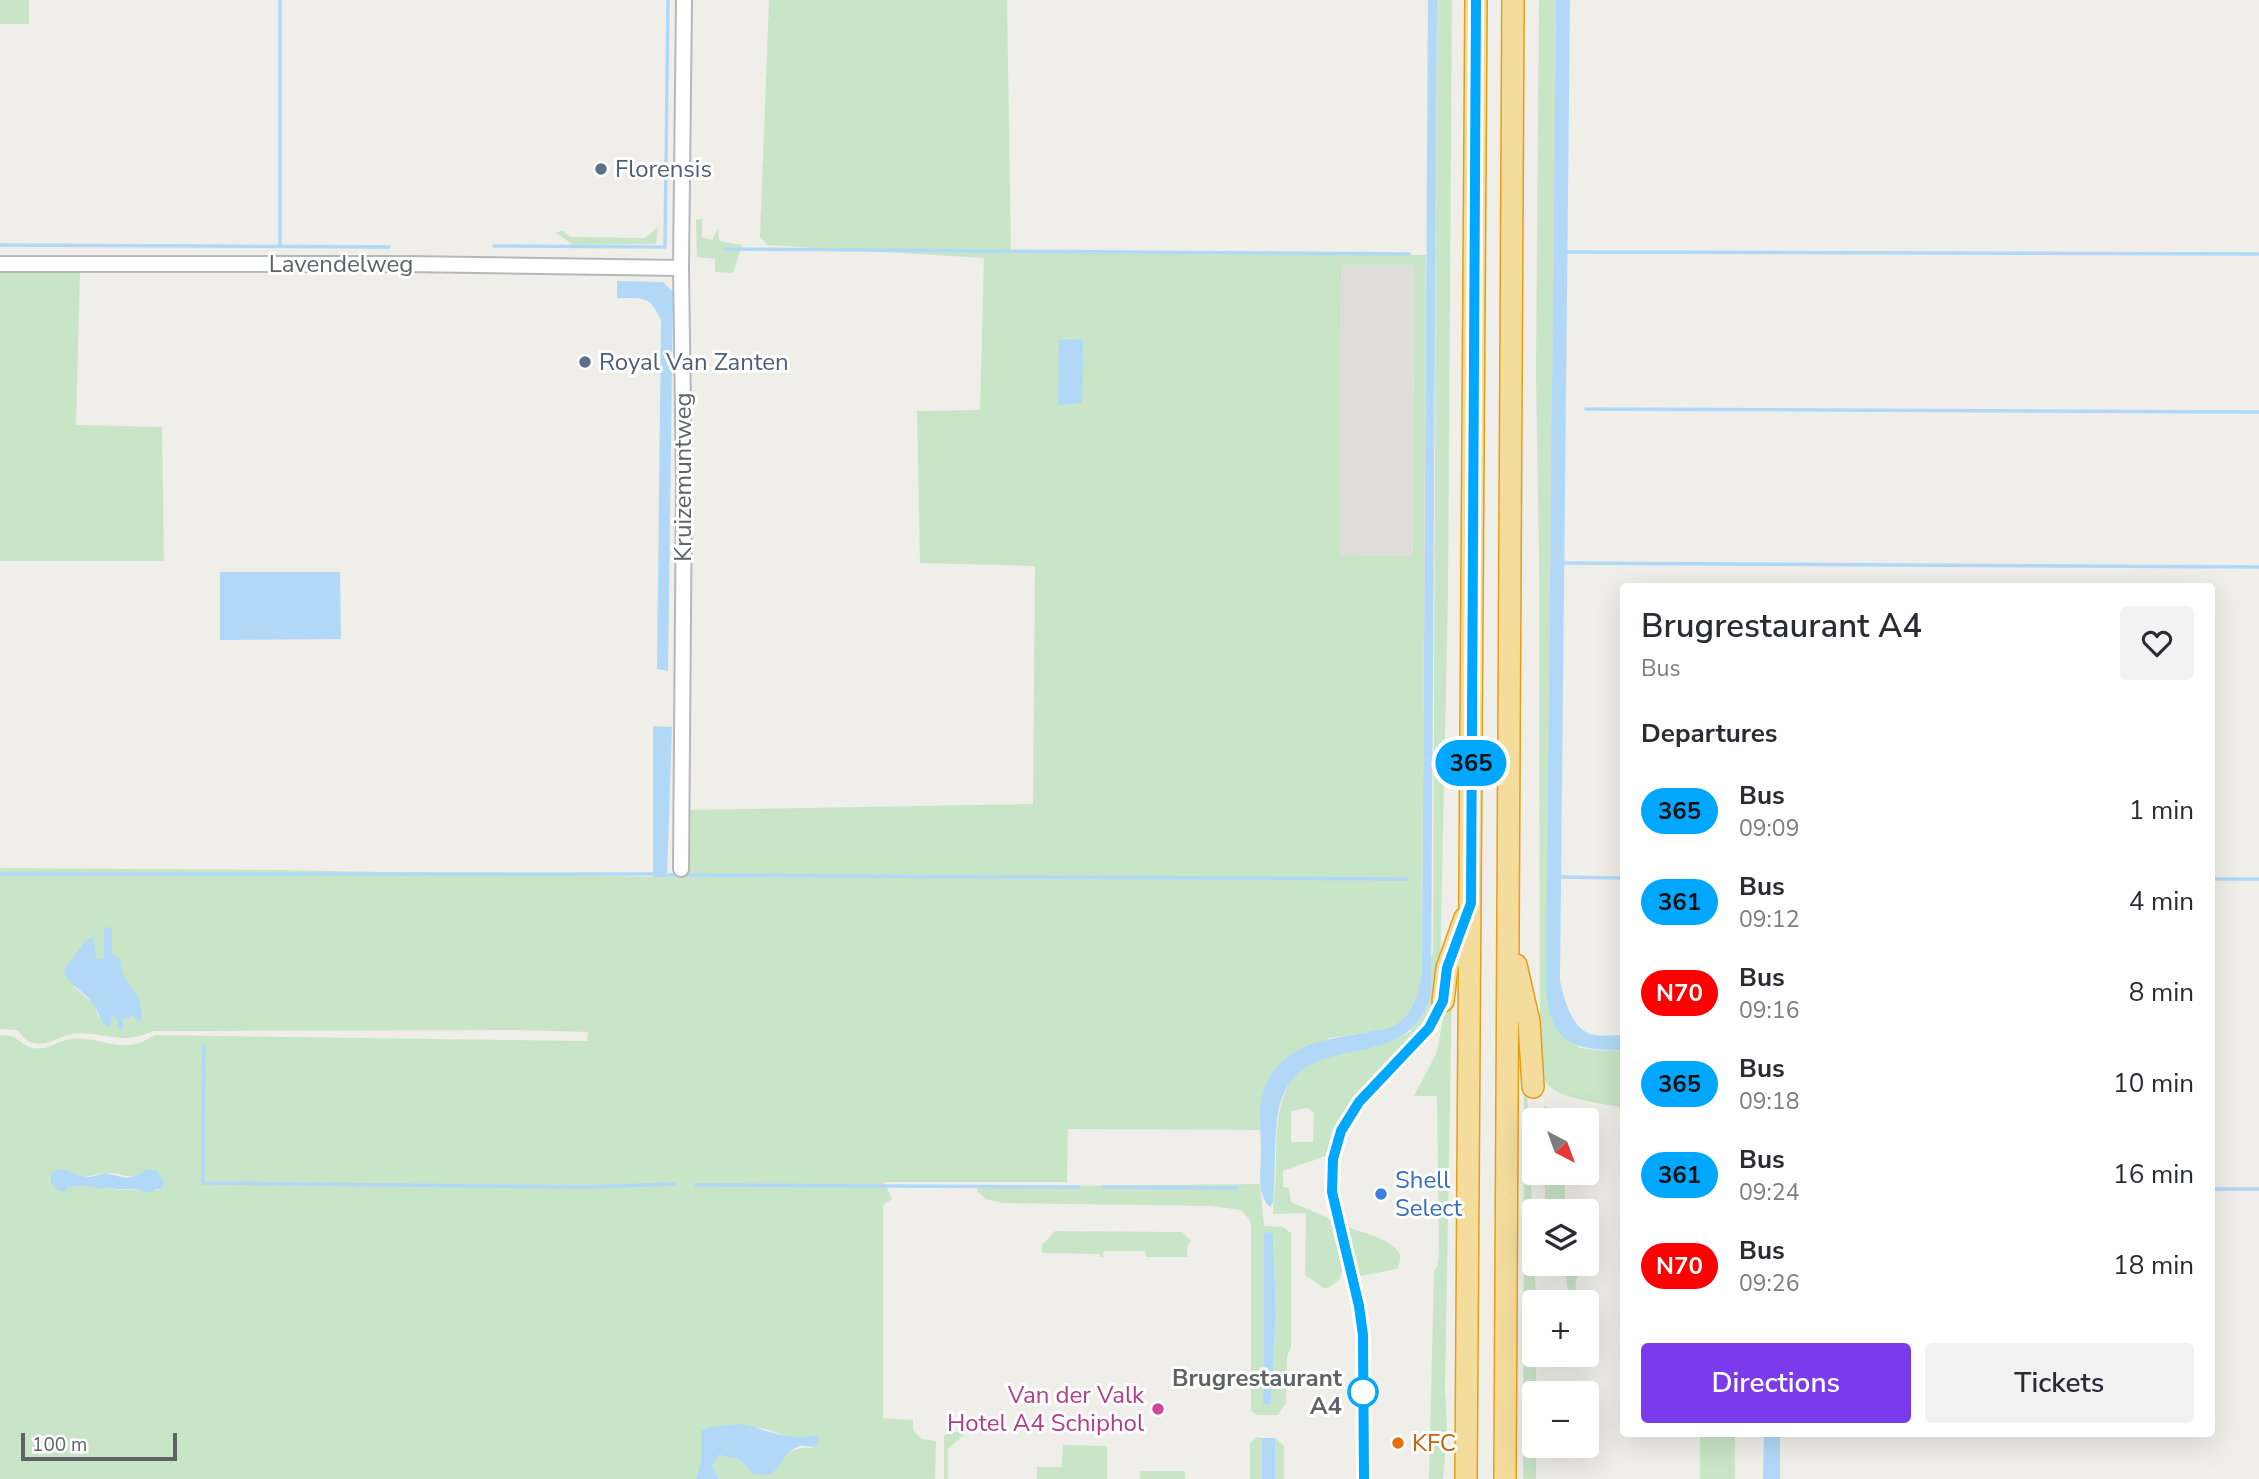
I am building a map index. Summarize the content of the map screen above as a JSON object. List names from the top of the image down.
{
  "streets": {
    "street": ["Lavendelweg", "Kruizemuntweg"]
  },
  "crossings": [
    ["Lavendelweg", "Kruizemuntweg"]
  ],
  "places": [
    "Florensis",
    "Royal Van Zanten",
    "Shell Select",
    "Brugrestaurant A4",
    "Van der Valk Hotel A4 Schiphol",
    "KFC"
  ],
  "lines": ["bus line 365"],
  "scale_bar": "100 m",
  "north": "bottom right",
  "page": {
    "on_map": "365",
    "heading": [
      ["Brugrestaurant A4", "Bus"],
      "Departures"
    ],
    "list": [
      {
        "mark": "365",
        "name": "Bus",
        "note": "09:09",
        "value": "1 min"
      },
      {
        "mark": "361",
        "name": "Bus",
        "note": "09:12",
        "value": "4 min"
      },
      {
        "mark": "N70",
        "name": "Bus",
        "note": "09:16",
        "value": "8 min"
      },
      {
        "mark": "365",
        "name": "Bus",
        "note": "09:18",
        "value": "10 min"
      },
      {
        "mark": "361",
        "name": "Bus",
        "note": "09:24",
        "value": "16 min"
      },
      {
        "mark": "N70",
        "name": "Bus",
        "note": "09:26",
        "value": "18 min"
      }
    ],
    "map_buttons": ["+", "−"],
    "buttons": ["Directions", "Tickets"],
    "scale": "100 m"
  }
}
